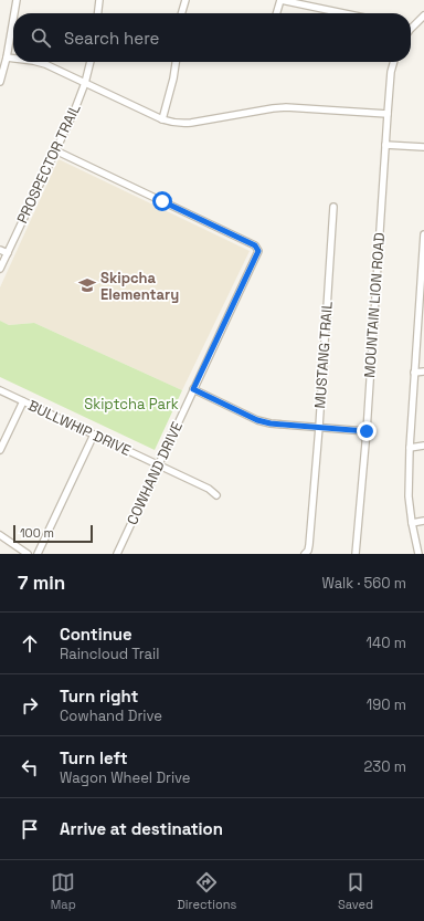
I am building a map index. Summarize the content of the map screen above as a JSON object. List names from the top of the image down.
{
  "streets": {
    "street": [
      "PROSPECTOR TRAIL",
      "MOUNTAIN LION ROAD",
      "MUSTANG TRAIL",
      "BULLWHIP DRIVE",
      "COWHAND DRIVE"
    ]
  },
  "crossings": [
    ["PROSPECTOR TRAIL", "COWHAND DRIVE"],
    ["BULLWHIP DRIVE", "COWHAND DRIVE"]
  ],
  "parks": ["Skiptcha Park"],
  "places": {
    "school or university": ["Skipcha Elementary"]
  },
  "scale_bar": "100 m",
  "page": {
    "search": "Search here",
    "scale": "100 m",
    "heading": ["7 min", "Walk · 560 m"],
    "list": [
      ["Continue", "Raincloud Trail", "140 m"],
      ["Turn right", "Cowhand Drive", "190 m"],
      ["Turn left", "Wagon Wheel Drive", "230 m"],
      "Arrive at destination"
    ],
    "nav": ["Map", "Directions", "Saved"]
  }
}
